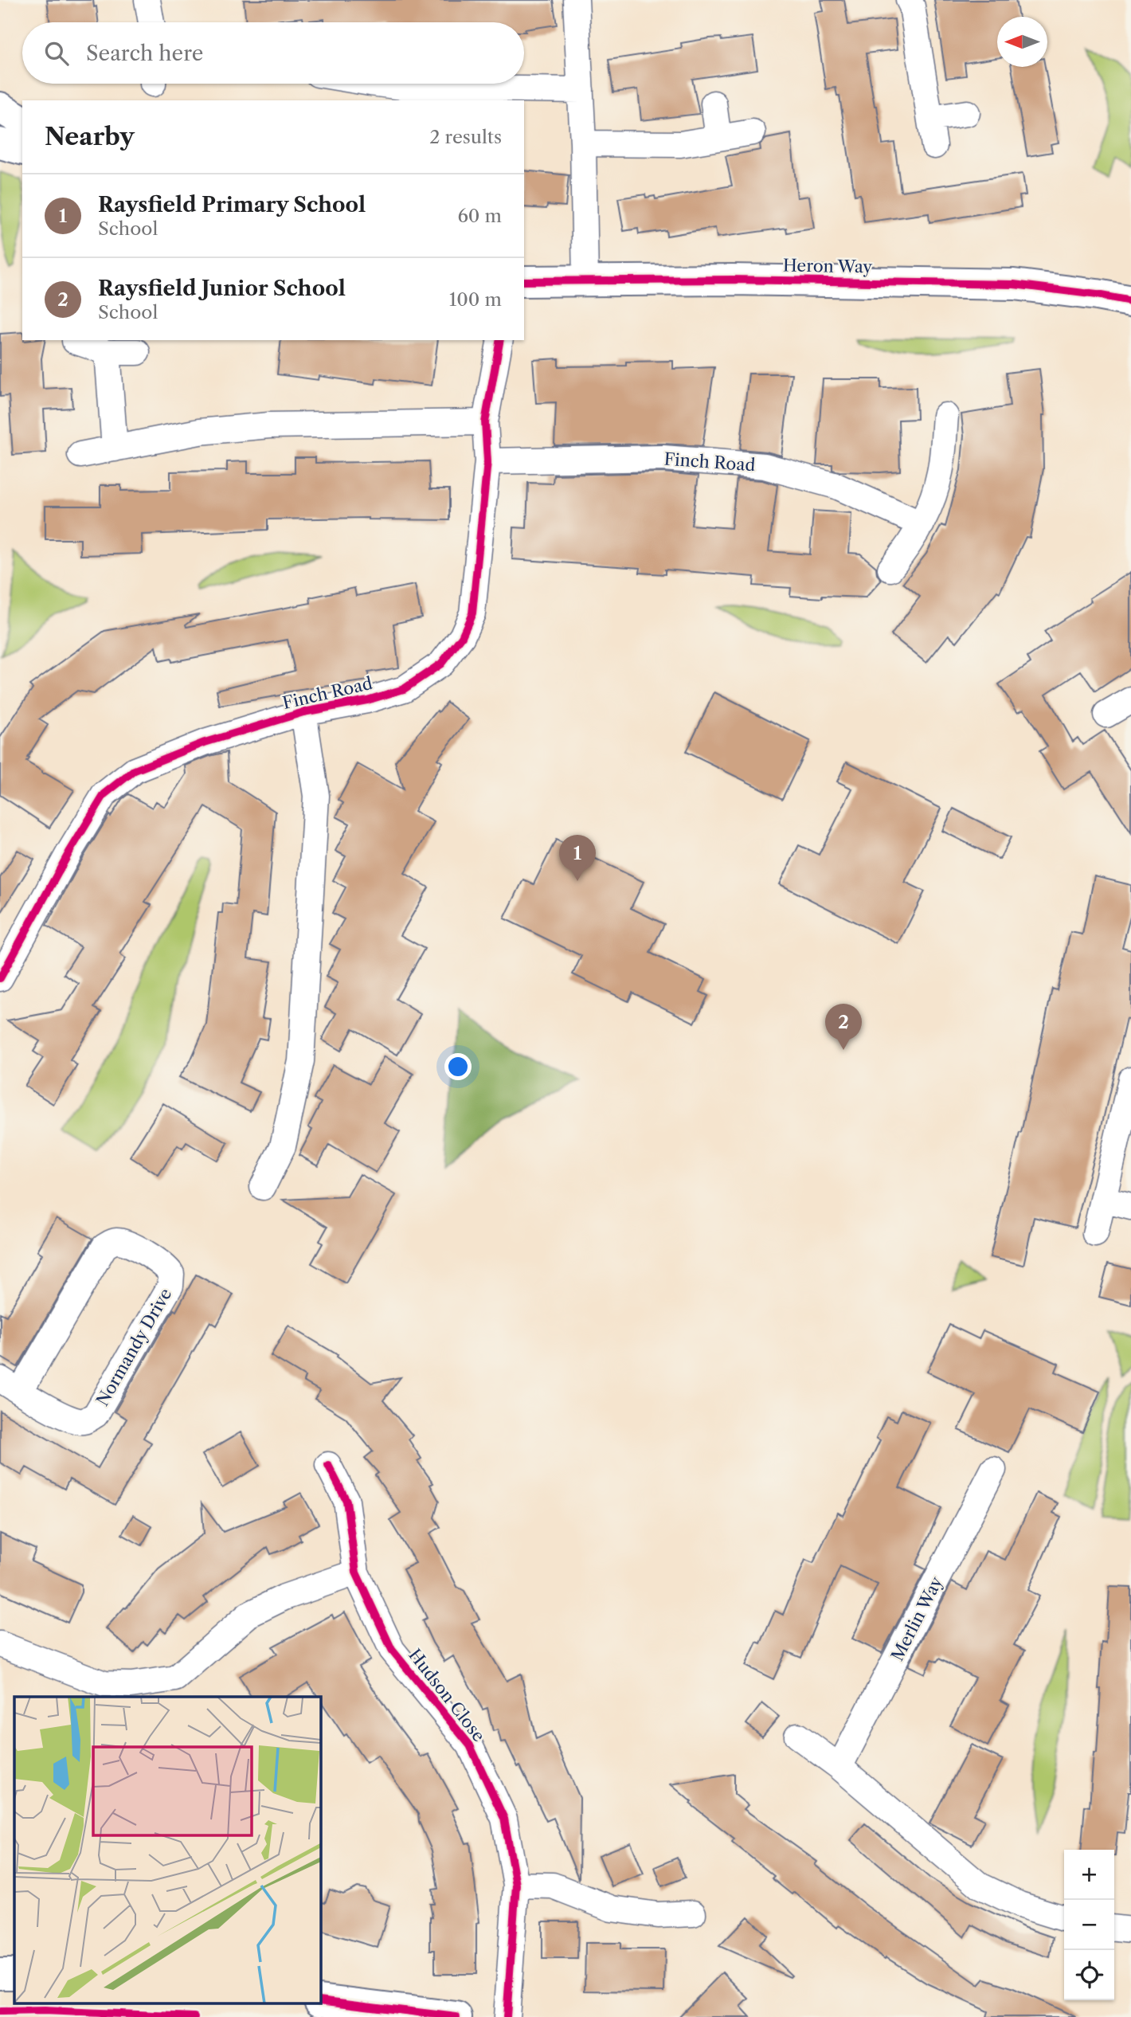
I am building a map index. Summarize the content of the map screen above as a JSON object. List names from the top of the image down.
{
  "streets": {
    "street": [
      "Heron Way",
      "Finch Road",
      "Normandy Drive",
      "Merlin Way",
      "Hudson Close"
    ]
  },
  "north": "left",
  "page": {
    "search": "Search here",
    "heading": ["Nearby", "2 results"],
    "list": [
      {
        "mark": "1",
        "name": "Raysfield Primary School",
        "note": "School",
        "value": "60 m"
      },
      {
        "mark": "2",
        "name": "Raysfield Junior School",
        "note": "School",
        "value": "100 m"
      }
    ],
    "pins": ["1", "2"],
    "map_buttons": ["+", "−"]
  }
}
